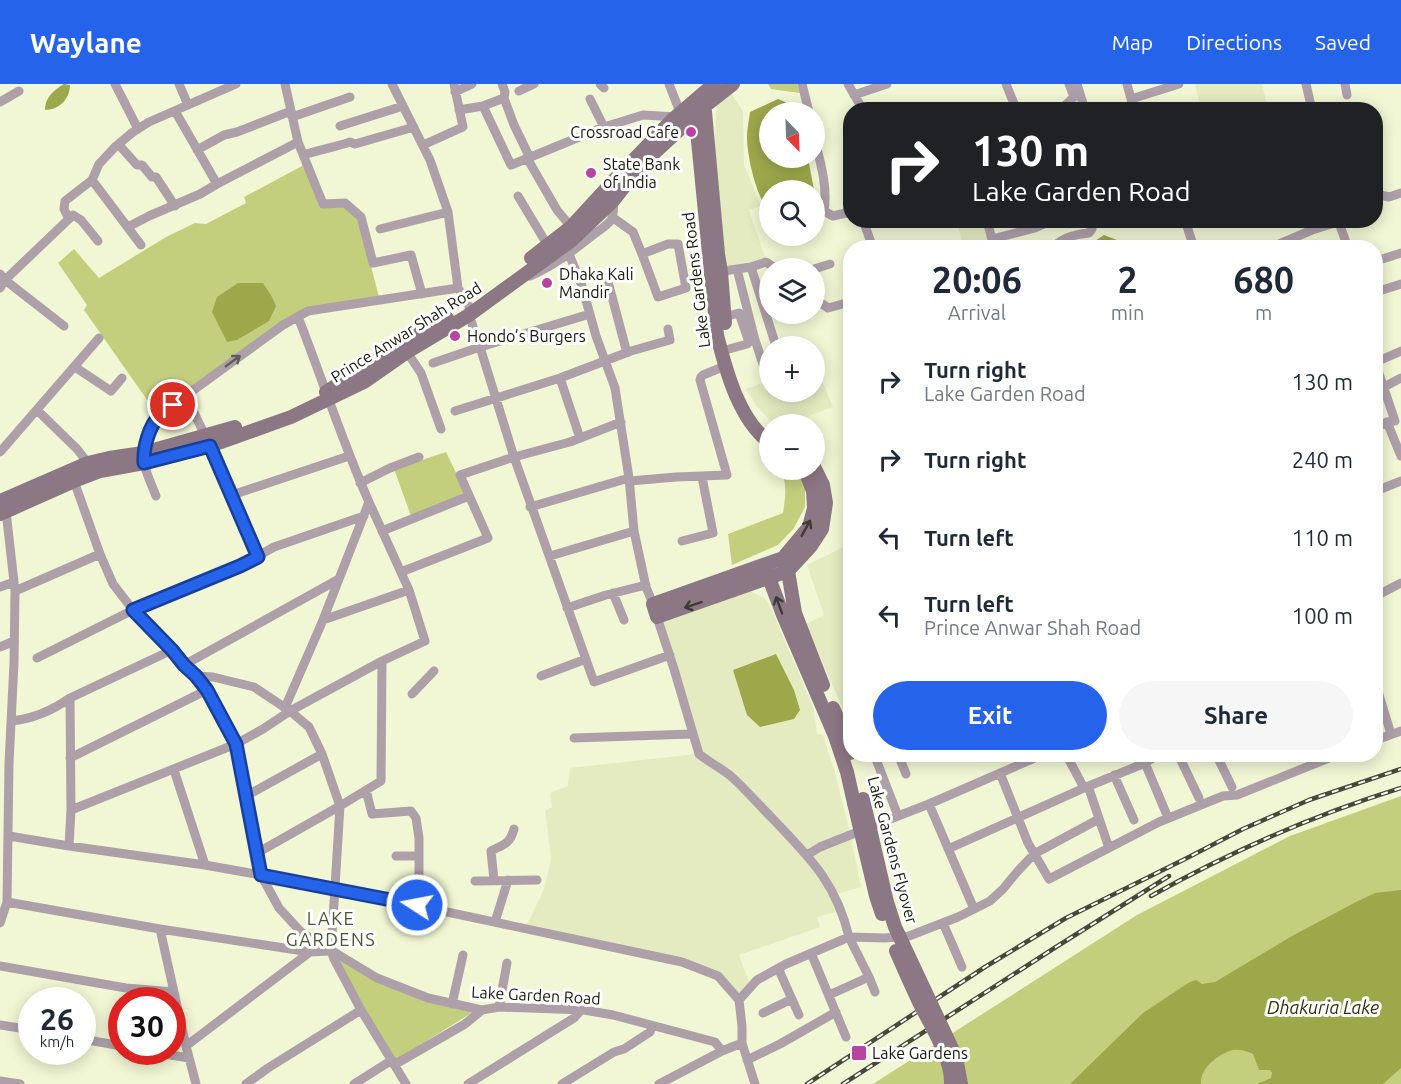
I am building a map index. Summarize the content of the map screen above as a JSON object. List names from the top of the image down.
{
  "streets": {
    "main road": ["Lake Gardens Road", "Prince Anwar Shah Road", "Lake Gardens Flyover"],
    "street": ["Lake Garden Road"]
  },
  "crossings": [
    ["Lake Gardens Road", "Prince Anwar Shah Road"]
  ],
  "districts": ["LAKE GARDENS"],
  "water": ["Dhakuria Lake"],
  "places": {
    "other": [
      "Crossroad Cafe",
      "State Bank of India",
      "Dhaka Kali Mandir",
      "Hondo’s Burgers"
    ],
    "transit": ["Lake Gardens"]
  },
  "north": "bottom right",
  "page": {
    "header": "Waylane",
    "nav": ["Map", "Directions", "Saved"],
    "map_buttons": ["+", "−"],
    "turn": ["130 m", "Lake Garden Road"],
    "eta": [
      "20:06",
      "Arrival",
      "2",
      "min",
      "680",
      "m"
    ],
    "list": [
      {
        "name": "Turn right",
        "note": "Lake Garden Road",
        "value": "130 m"
      },
      {
        "name": "Turn right",
        "value": "240 m"
      },
      {
        "name": "Turn left",
        "value": "110 m"
      },
      {
        "name": "Turn left",
        "note": "Prince Anwar Shah Road",
        "value": "100 m"
      }
    ],
    "buttons": ["Exit", "Share"],
    "speed": "26 km/h",
    "limit": "30"
  }
}
